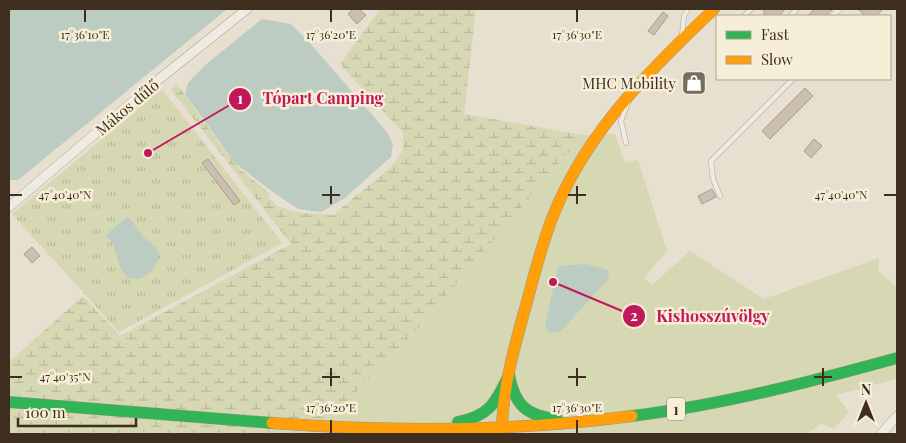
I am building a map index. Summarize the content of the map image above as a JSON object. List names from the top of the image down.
{
  "streets": {
    "main road": ["1"],
    "street": ["Mákos dűlő"]
  },
  "places": {
    "shop": ["MHC Mobility"],
    "other": ["Tópart Camping", "Kishosszúvölgy"]
  },
  "legend": ["Fast", "Slow"],
  "scale_bar": "100 m",
  "north": "top",
  "coordinates": [
    "17°36'10\"E",
    "17°36'20\"E",
    "17°36'30\"E",
    "47°40'40\"N",
    "47°40'35\"N"
  ]
}
